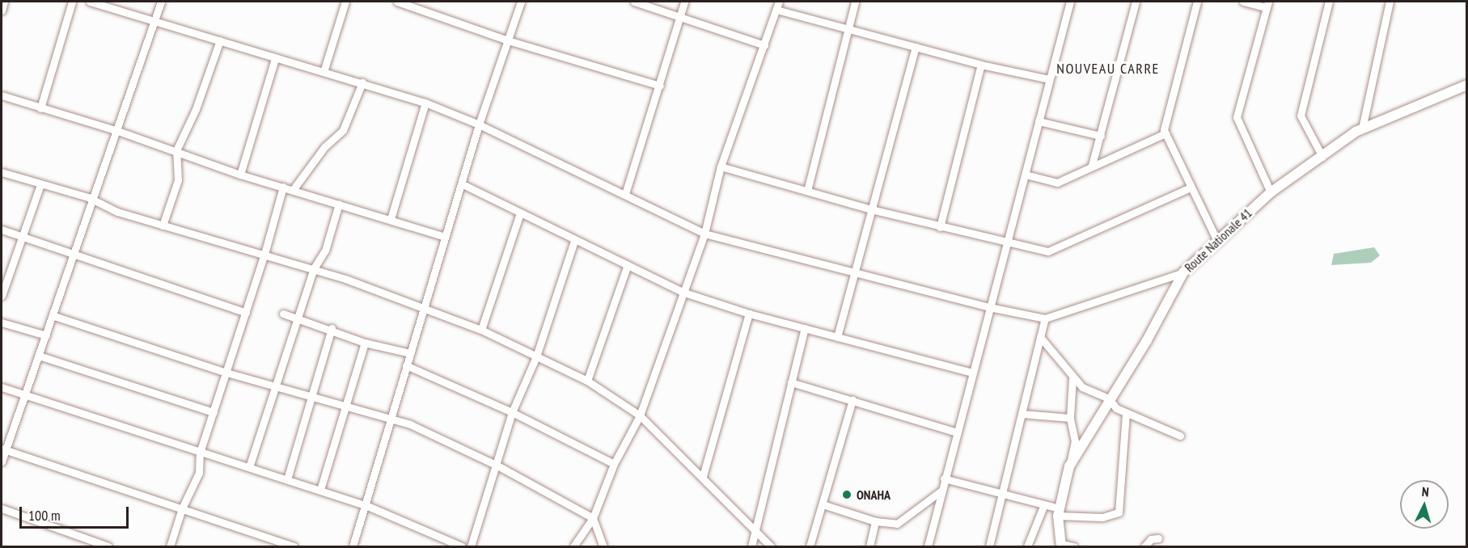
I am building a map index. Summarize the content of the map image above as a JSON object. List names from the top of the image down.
{
  "streets": {
    "street": ["Route Nationale 41"]
  },
  "districts": ["NOUVEAU CARRE"],
  "places": ["ONAHA"],
  "scale_bar": "100 m",
  "north": "top"
}
